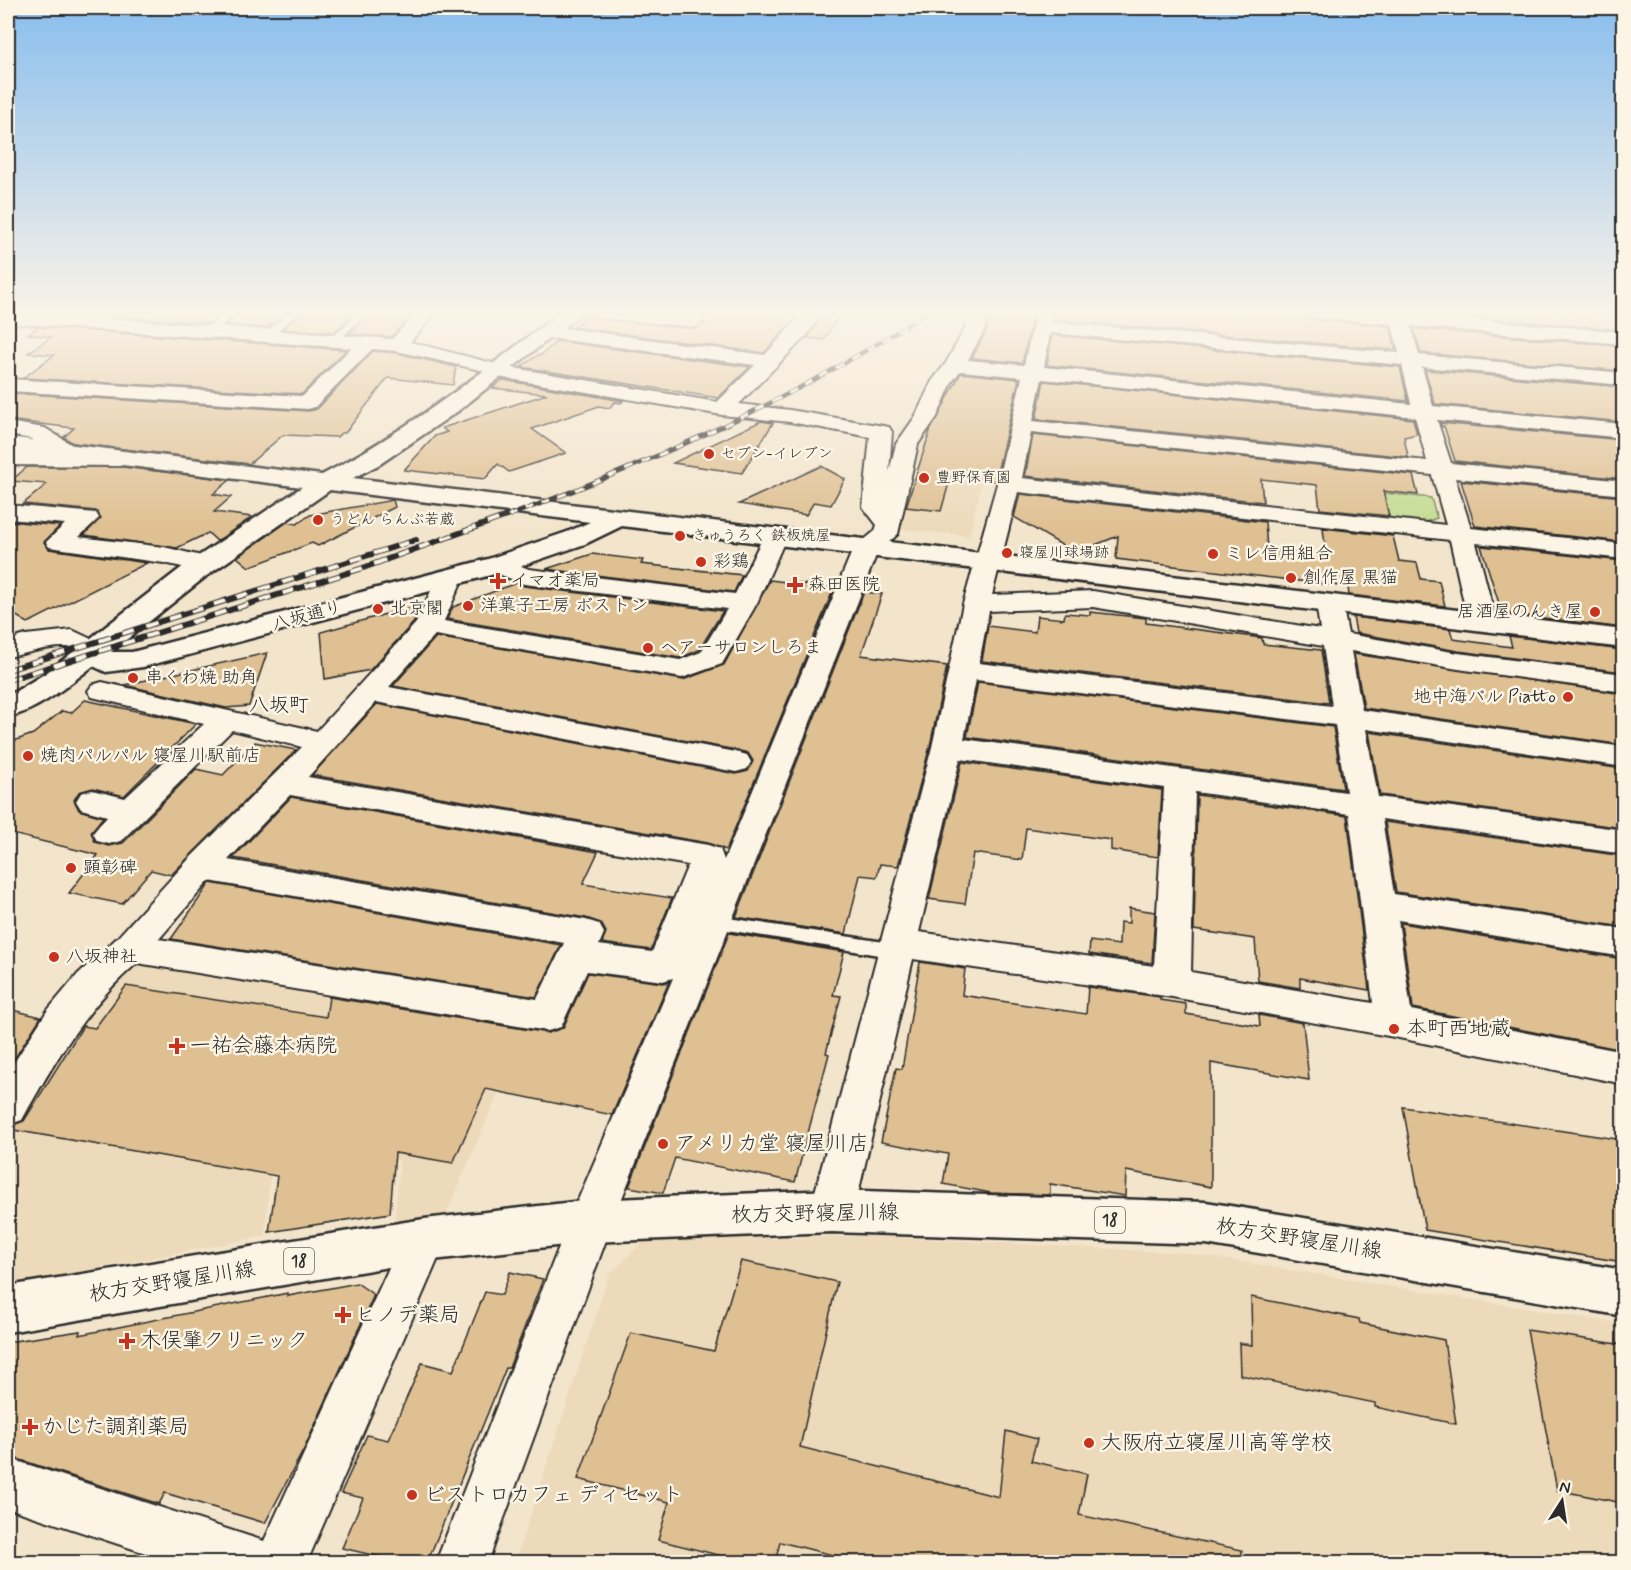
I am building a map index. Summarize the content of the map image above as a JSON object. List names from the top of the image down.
{
  "streets": {
    "street": ["八坂通り", "枚方交野寝屋川線", "18"]
  },
  "districts": ["八坂町"],
  "places": {
    "other": [
      "セブン-イレブン",
      "豊野保育園",
      "うどん らんぷ若蔵",
      "きゅうろく 鉄板焼屋",
      "寝屋川球場跡",
      "ミレ信用組合",
      "彩鶏",
      "創作屋 黒猫",
      "洋菓子工房 ボストン",
      "北京閣",
      "居酒屋のんき屋",
      "ヘアーサロンしろま",
      "串くわ焼 助角",
      "地中海バル Piatto",
      "焼肉パルパル 寝屋川駅前店",
      "顕彰碑",
      "八坂神社",
      "本町西地蔵",
      "アメリカ堂 寝屋川店",
      "大阪府立寝屋川高等学校",
      "ビストロカフェ ディセット"
    ],
    "health": [
      "イマオ薬局",
      "森田医院",
      "一祐会藤本病院",
      "ヒノデ薬局",
      "木俣肇クリニック",
      "かじた調剤薬局"
    ]
  },
  "north": "top"
}
